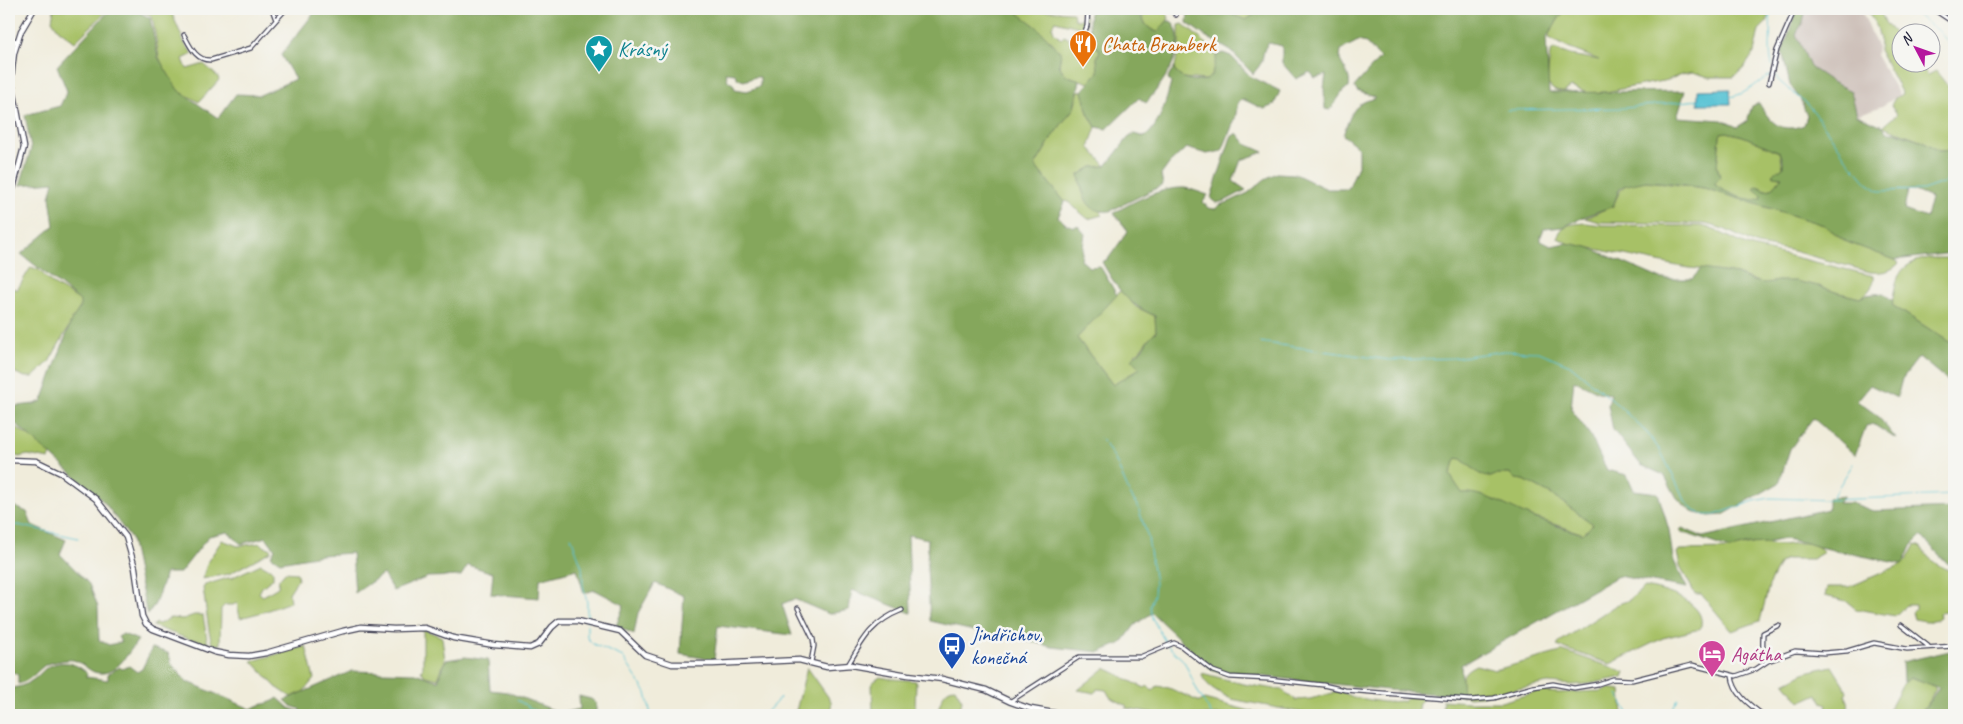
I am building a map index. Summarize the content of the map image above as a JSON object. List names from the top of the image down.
{
  "places": {
    "restaurant": ["Chata Bramberk"],
    "place": ["Krásný"],
    "bus stop": ["Jindřichov, konečná"],
    "hotel": ["Agátha"]
  },
  "north": "top left"
}
